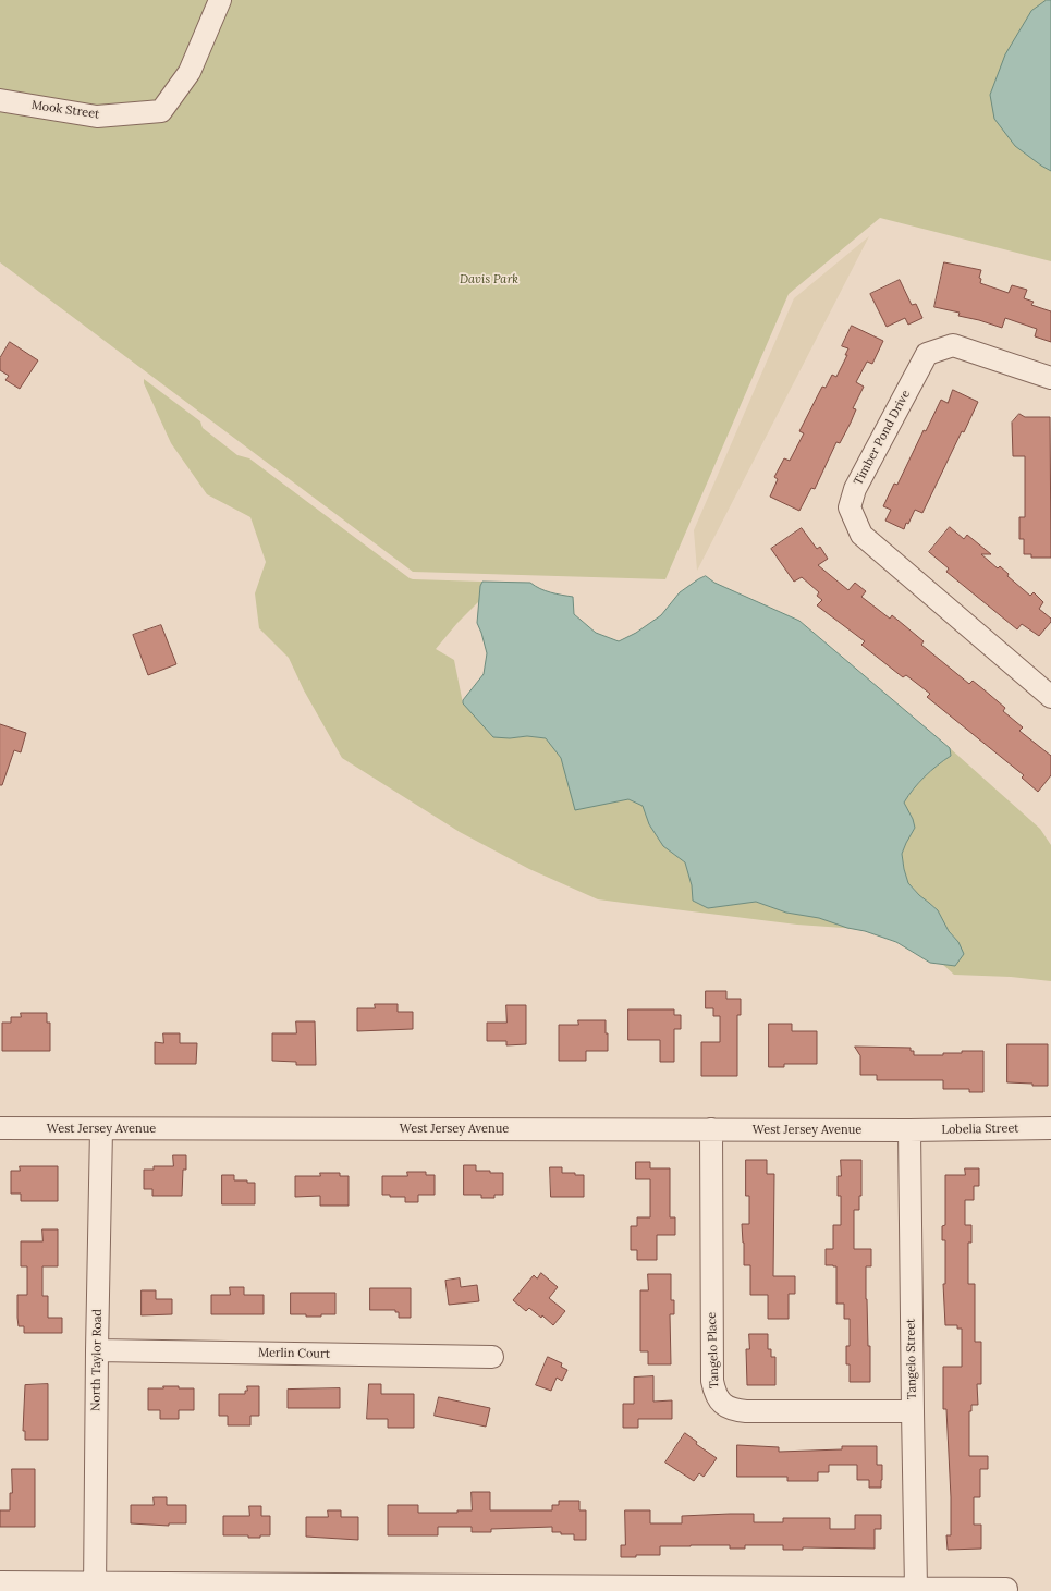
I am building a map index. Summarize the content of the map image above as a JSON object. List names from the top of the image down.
{
  "streets": {
    "street": [
      "Mook Street",
      "Timber Pond Drive",
      "West Jersey Avenue",
      "Lobelia Street",
      "Tangelo Place",
      "Merlin Court",
      "Tangelo Street",
      "North Taylor Road"
    ]
  },
  "crossings": [
    ["West Jersey Avenue", "Lobelia Street"],
    ["West Jersey Avenue", "Tangelo Place"],
    ["West Jersey Avenue", "Tangelo Street"],
    ["West Jersey Avenue", "North Taylor Road"],
    ["Lobelia Street", "Tangelo Street"],
    ["Tangelo Place", "Tangelo Street"],
    ["Merlin Court", "North Taylor Road"]
  ],
  "parks": ["Davis Park"]
}
